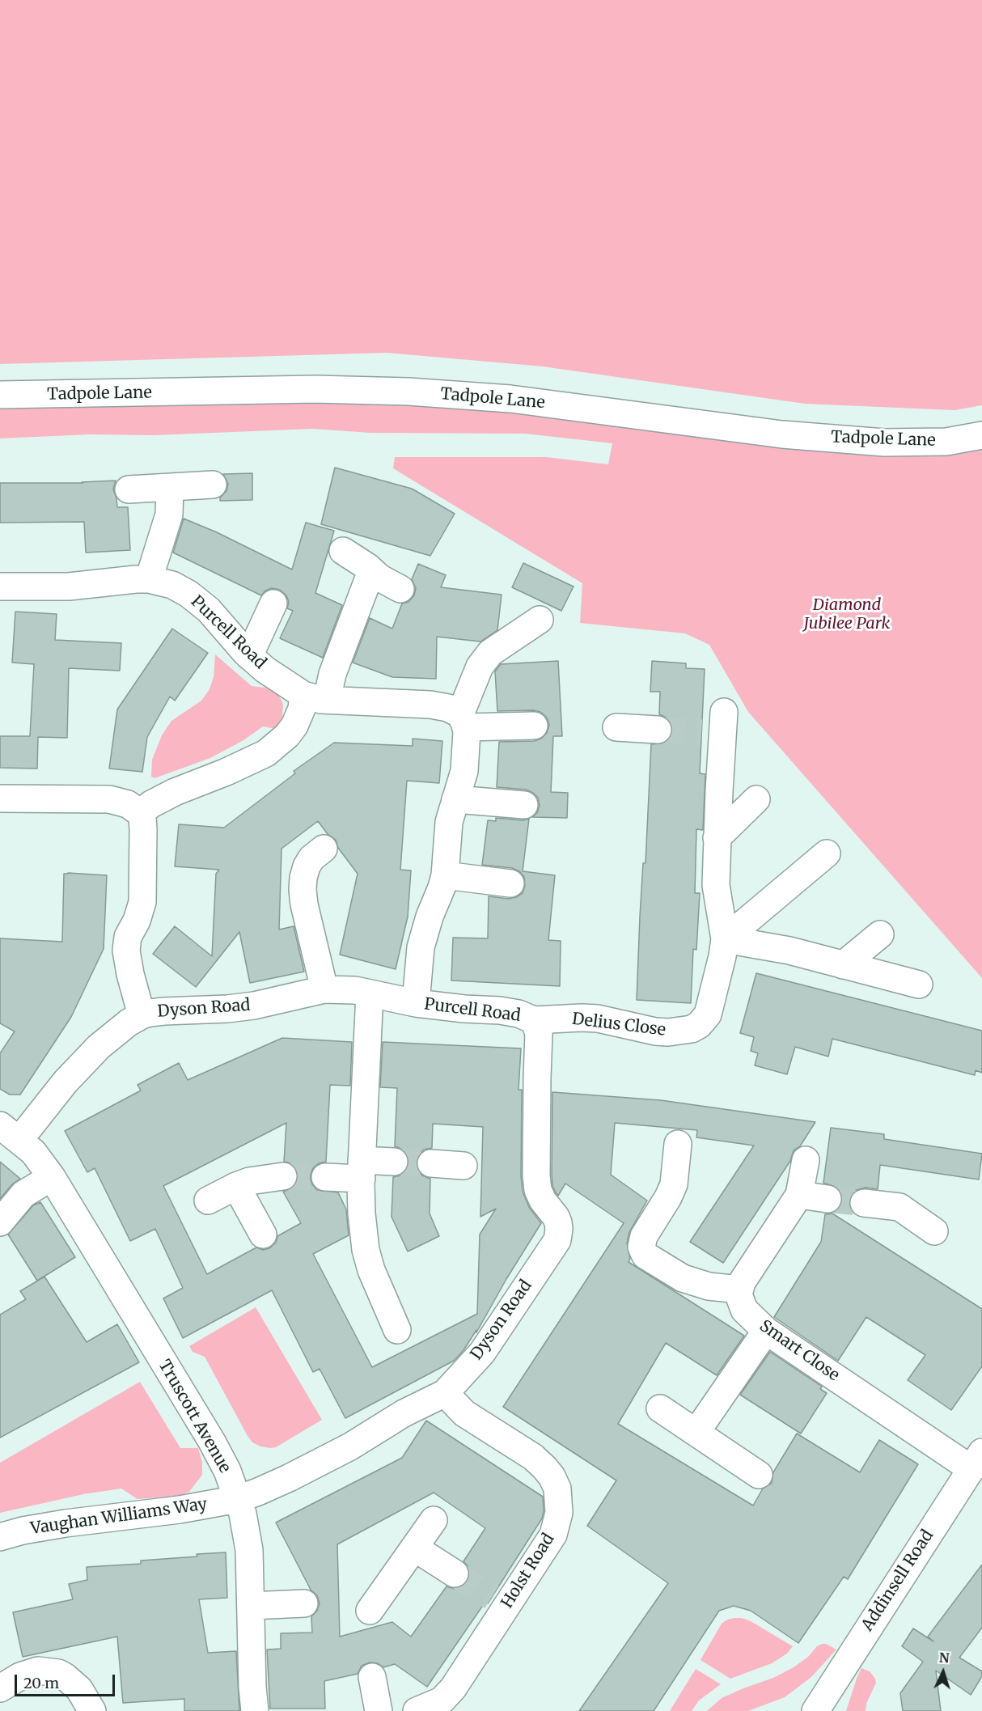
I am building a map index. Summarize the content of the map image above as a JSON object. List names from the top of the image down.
{
  "streets": {
    "street": [
      "Tadpole Lane",
      "Purcell Road",
      "Dyson Road",
      "Delius Close",
      "Smart Close",
      "Truscott Avenue",
      "Vaughan Williams Way",
      "Holst Road",
      "Addinsell Road"
    ]
  },
  "crossings": [
    ["Purcell Road", "Dyson Road"],
    ["Purcell Road", "Delius Close"],
    ["Dyson Road", "Delius Close"],
    ["Dyson Road", "Truscott Avenue"],
    ["Dyson Road", "Vaughan Williams Way"],
    ["Dyson Road", "Holst Road"],
    ["Smart Close", "Addinsell Road"],
    ["Truscott Avenue", "Vaughan Williams Way"]
  ],
  "parks": ["Diamond Jubilee Park"],
  "scale_bar": "20 m",
  "north": "top"
}
